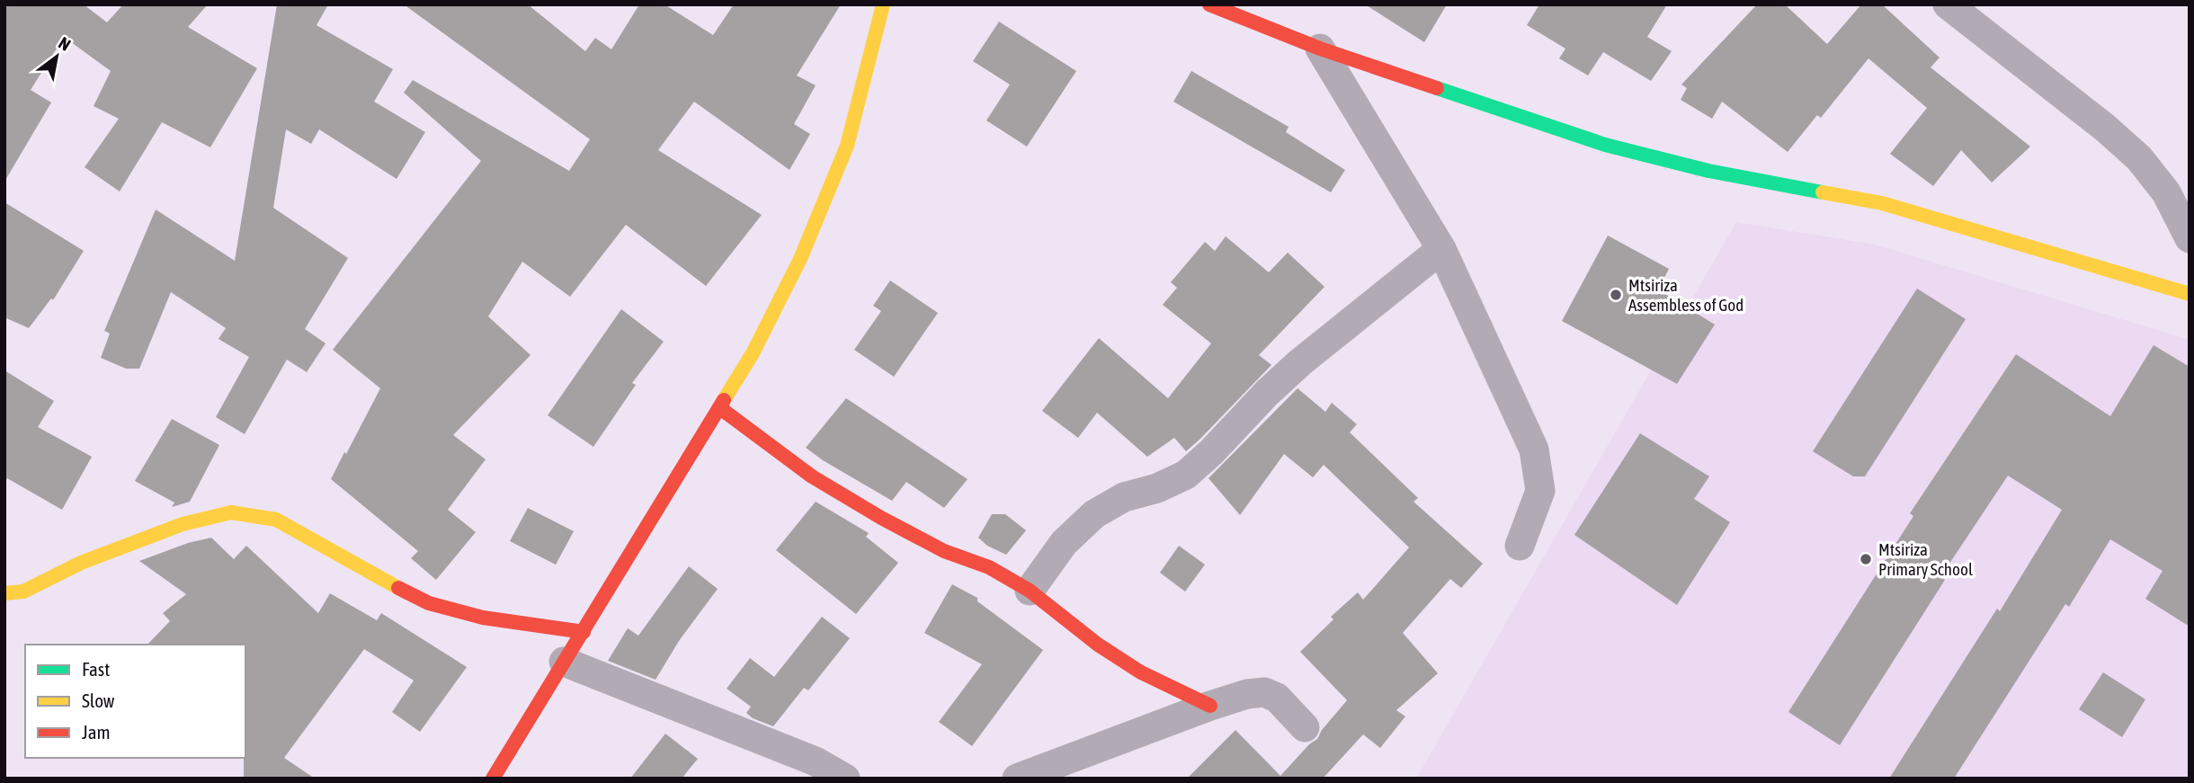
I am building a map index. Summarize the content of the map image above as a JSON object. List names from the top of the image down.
{
  "places": ["Mtsiriza Assembless of God", "Mtsiriza Primary School"],
  "legend": ["Fast", "Slow", "Jam"],
  "north": "top right"
}
